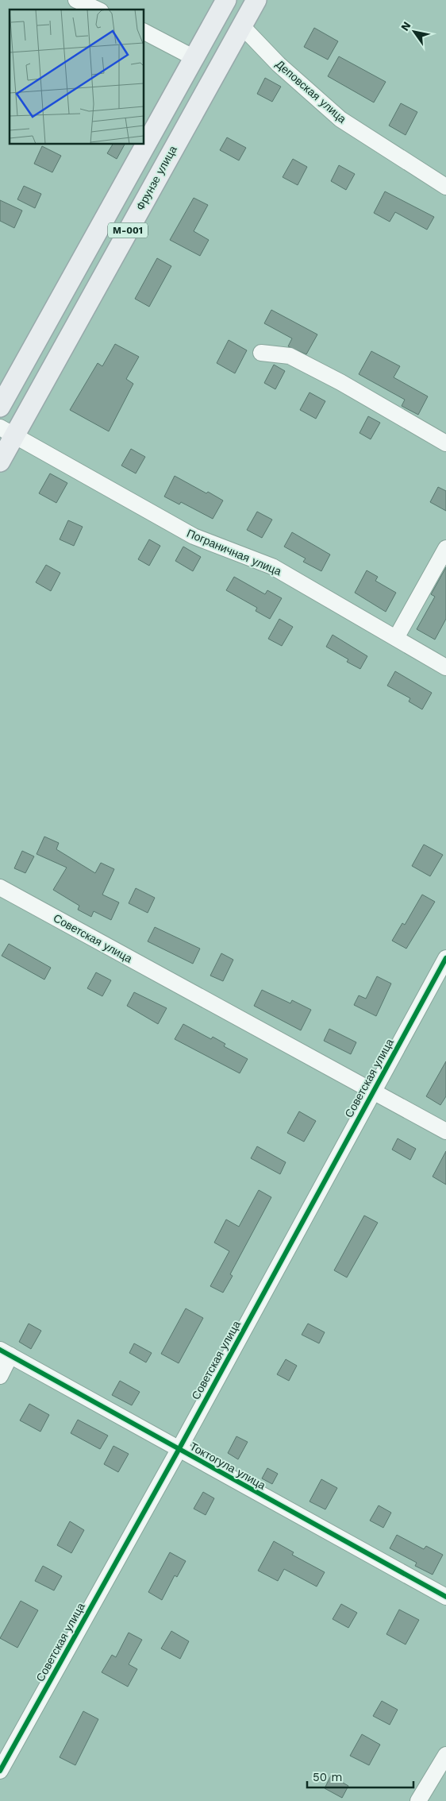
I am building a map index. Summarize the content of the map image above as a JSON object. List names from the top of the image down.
{
  "streets": {
    "main road": ["Фрунзе улица", "M-001"],
    "street": [
      "Деповская улица",
      "Пограничная улица",
      "Советская улица",
      "Токтогула улица"
    ]
  },
  "crossings": [
    ["Деповская улица", "Фрунзе улица"],
    ["Фрунзе улица", "Пограничная улица"],
    ["Советская улица", "Токтогула улица"]
  ],
  "scale_bar": "50 m",
  "north": "top left"
}
